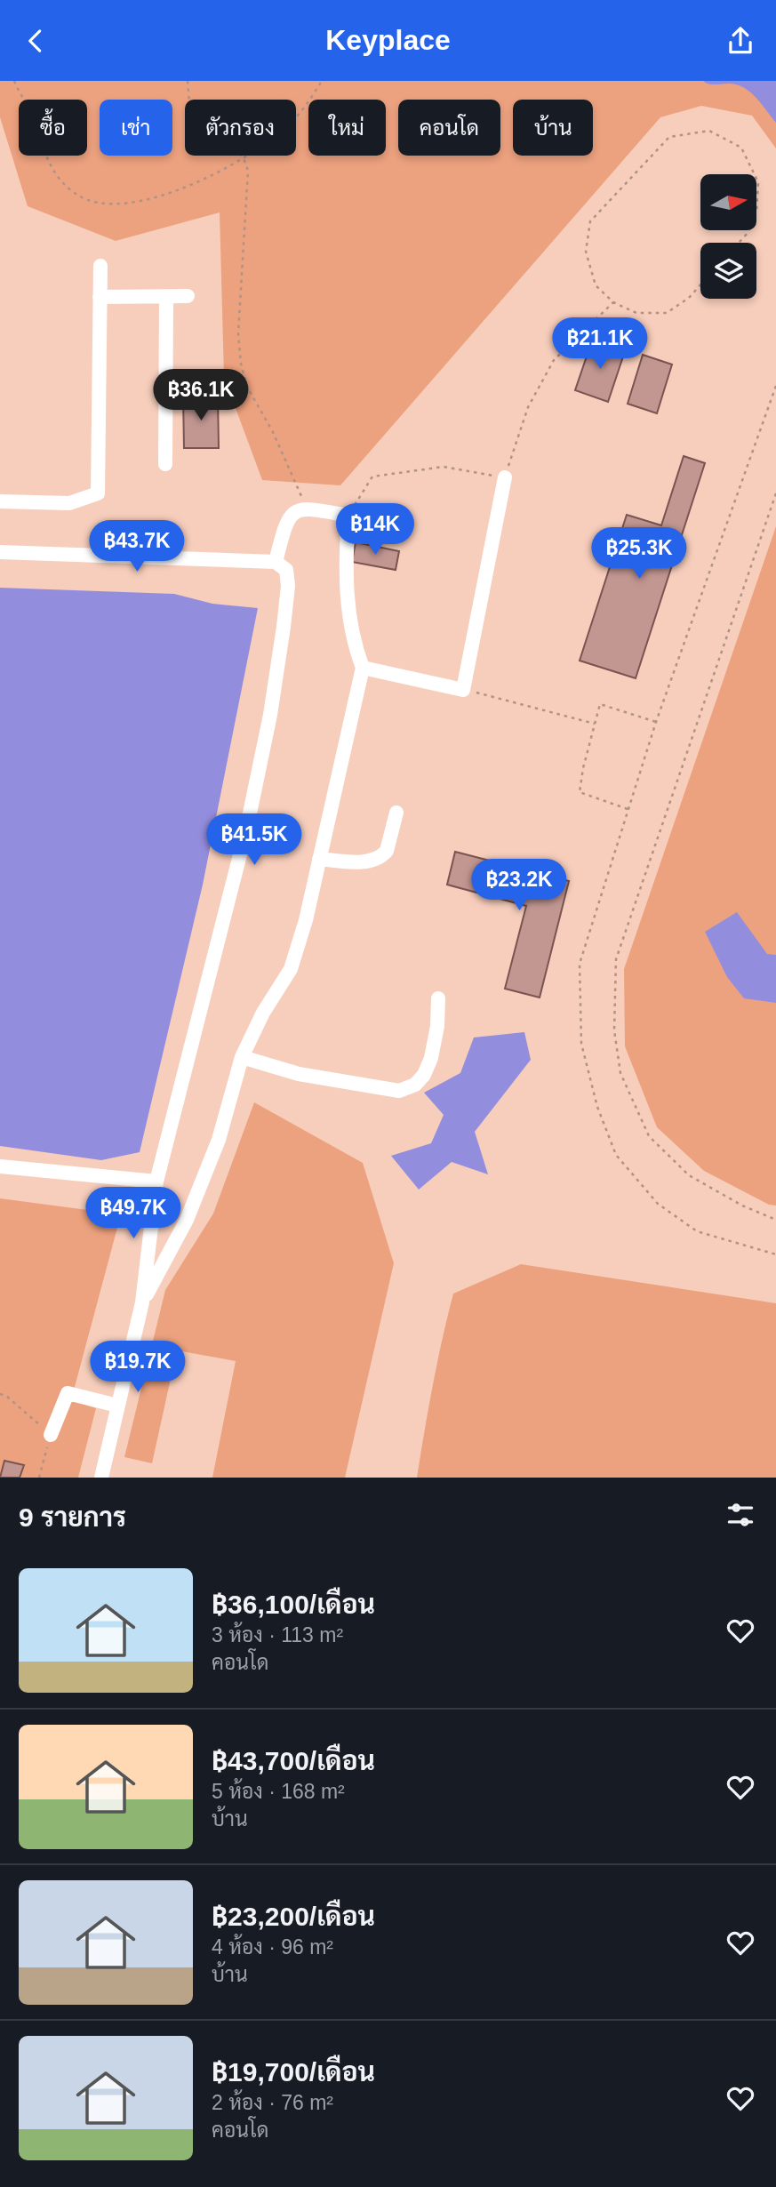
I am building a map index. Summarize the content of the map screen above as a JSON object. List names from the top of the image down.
{
  "north": "right",
  "page": {
    "header": "Keyplace",
    "chip": [
      "ซื้อ",
      "เช่า",
      "ตัวกรอง",
      "ใหม่",
      "คอนโด",
      "บ้าน"
    ],
    "price": [
      "฿21.1K",
      "฿36.1K",
      "฿14K",
      "฿43.7K",
      "฿25.3K",
      "฿41.5K",
      "฿23.2K",
      "฿49.7K",
      "฿19.7K"
    ],
    "heading": "9 รายการ",
    "list": [
      {
        "name": "฿36,100/เดือน",
        "note": "3 ห้อง · 113 m² · คอนโด"
      },
      {
        "name": "฿43,700/เดือน",
        "note": "5 ห้อง · 168 m² · บ้าน"
      },
      {
        "name": "฿23,200/เดือน",
        "note": "4 ห้อง · 96 m² · บ้าน"
      },
      {
        "name": "฿19,700/เดือน",
        "note": "2 ห้อง · 76 m² · คอนโด"
      }
    ]
  }
}
